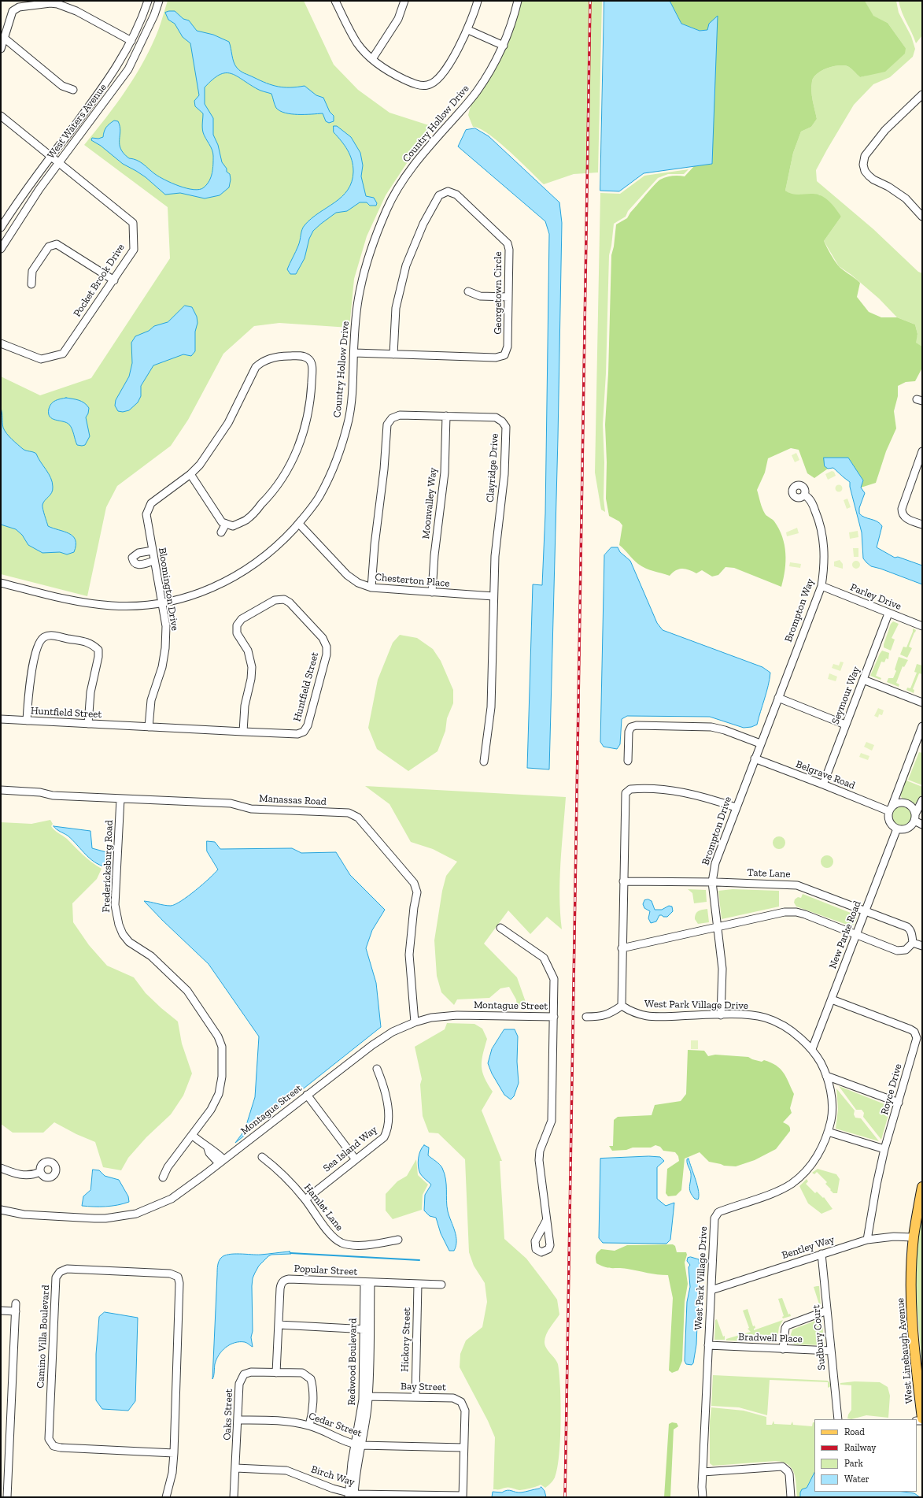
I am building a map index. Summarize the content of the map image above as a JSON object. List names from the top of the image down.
{
  "streets": {
    "main road": ["West Linebaugh Avenue"],
    "street": [
      "West Waters Avenue",
      "Country Hollow Drive",
      "Pocket Brook Drive",
      "Georgetown Circle",
      "Clayridge Drive",
      "Moonvalley Way",
      "Chesterton Place",
      "Bloomington Drive",
      "Parley Drive",
      "Brompton Way",
      "Huntfield Street",
      "Seymour Way",
      "Belgrave Road",
      "Manassas Road",
      "Brompton Drive",
      "Fredericksburg Road",
      "Tate Lane",
      "New Parke Road",
      "West Park Village Drive",
      "Montague Street",
      "Royce Drive",
      "Sea Island Way",
      "Hamlet Lane",
      "Bentley Way",
      "Popular Street",
      "Camino Villa Boulevard",
      "Sudbury Court",
      "Bradwell Place",
      "Hickory Street",
      "Redwood Boulevard",
      "Bay Street",
      "Oaks Street",
      "Cedar Street",
      "Birch Way"
    ]
  },
  "crossings": [
    ["West Waters Avenue", "Pocket Brook Drive"],
    ["Country Hollow Drive", "Georgetown Circle"],
    ["Country Hollow Drive", "Chesterton Place"],
    ["Country Hollow Drive", "Bloomington Drive"],
    ["Clayridge Drive", "Moonvalley Way"],
    ["Clayridge Drive", "Chesterton Place"],
    ["Moonvalley Way", "Chesterton Place"],
    ["Bloomington Drive", "Huntfield Street"],
    ["Parley Drive", "Brompton Way"],
    ["Parley Drive", "Seymour Way"],
    ["Brompton Way", "Brompton Drive"],
    ["Seymour Way", "Belgrave Road"],
    ["Belgrave Road", "Brompton Drive"],
    ["Belgrave Road", "New Parke Road"],
    ["Manassas Road", "Fredericksburg Road"],
    ["Manassas Road", "Montague Street"],
    ["Brompton Drive", "Tate Lane"],
    ["Brompton Drive", "West Park Village Drive"],
    ["Tate Lane", "New Parke Road"],
    ["New Parke Road", "West Park Village Drive"],
    ["New Parke Road", "Royce Drive"],
    ["West Park Village Drive", "Bentley Way"],
    ["West Park Village Drive", "Bradwell Place"],
    ["Royce Drive", "Bentley Way"],
    ["Sea Island Way", "Hamlet Lane"],
    ["Bentley Way", "Sudbury Court"],
    ["Bentley Way", "West Linebaugh Avenue"],
    ["Popular Street", "Hickory Street"],
    ["Popular Street", "Redwood Boulevard"],
    ["Popular Street", "Oaks Street"],
    ["Sudbury Court", "Bradwell Place"],
    ["Hickory Street", "Bay Street"],
    ["Redwood Boulevard", "Bay Street"],
    ["Redwood Boulevard", "Cedar Street"],
    ["Redwood Boulevard", "Birch Way"],
    ["Bay Street", "Cedar Street"],
    ["Bay Street", "Birch Way"],
    ["Oaks Street", "Cedar Street"],
    ["Oaks Street", "Birch Way"]
  ],
  "legend": [
    "Road",
    "Railway",
    "Park",
    "Water"
  ]
}
